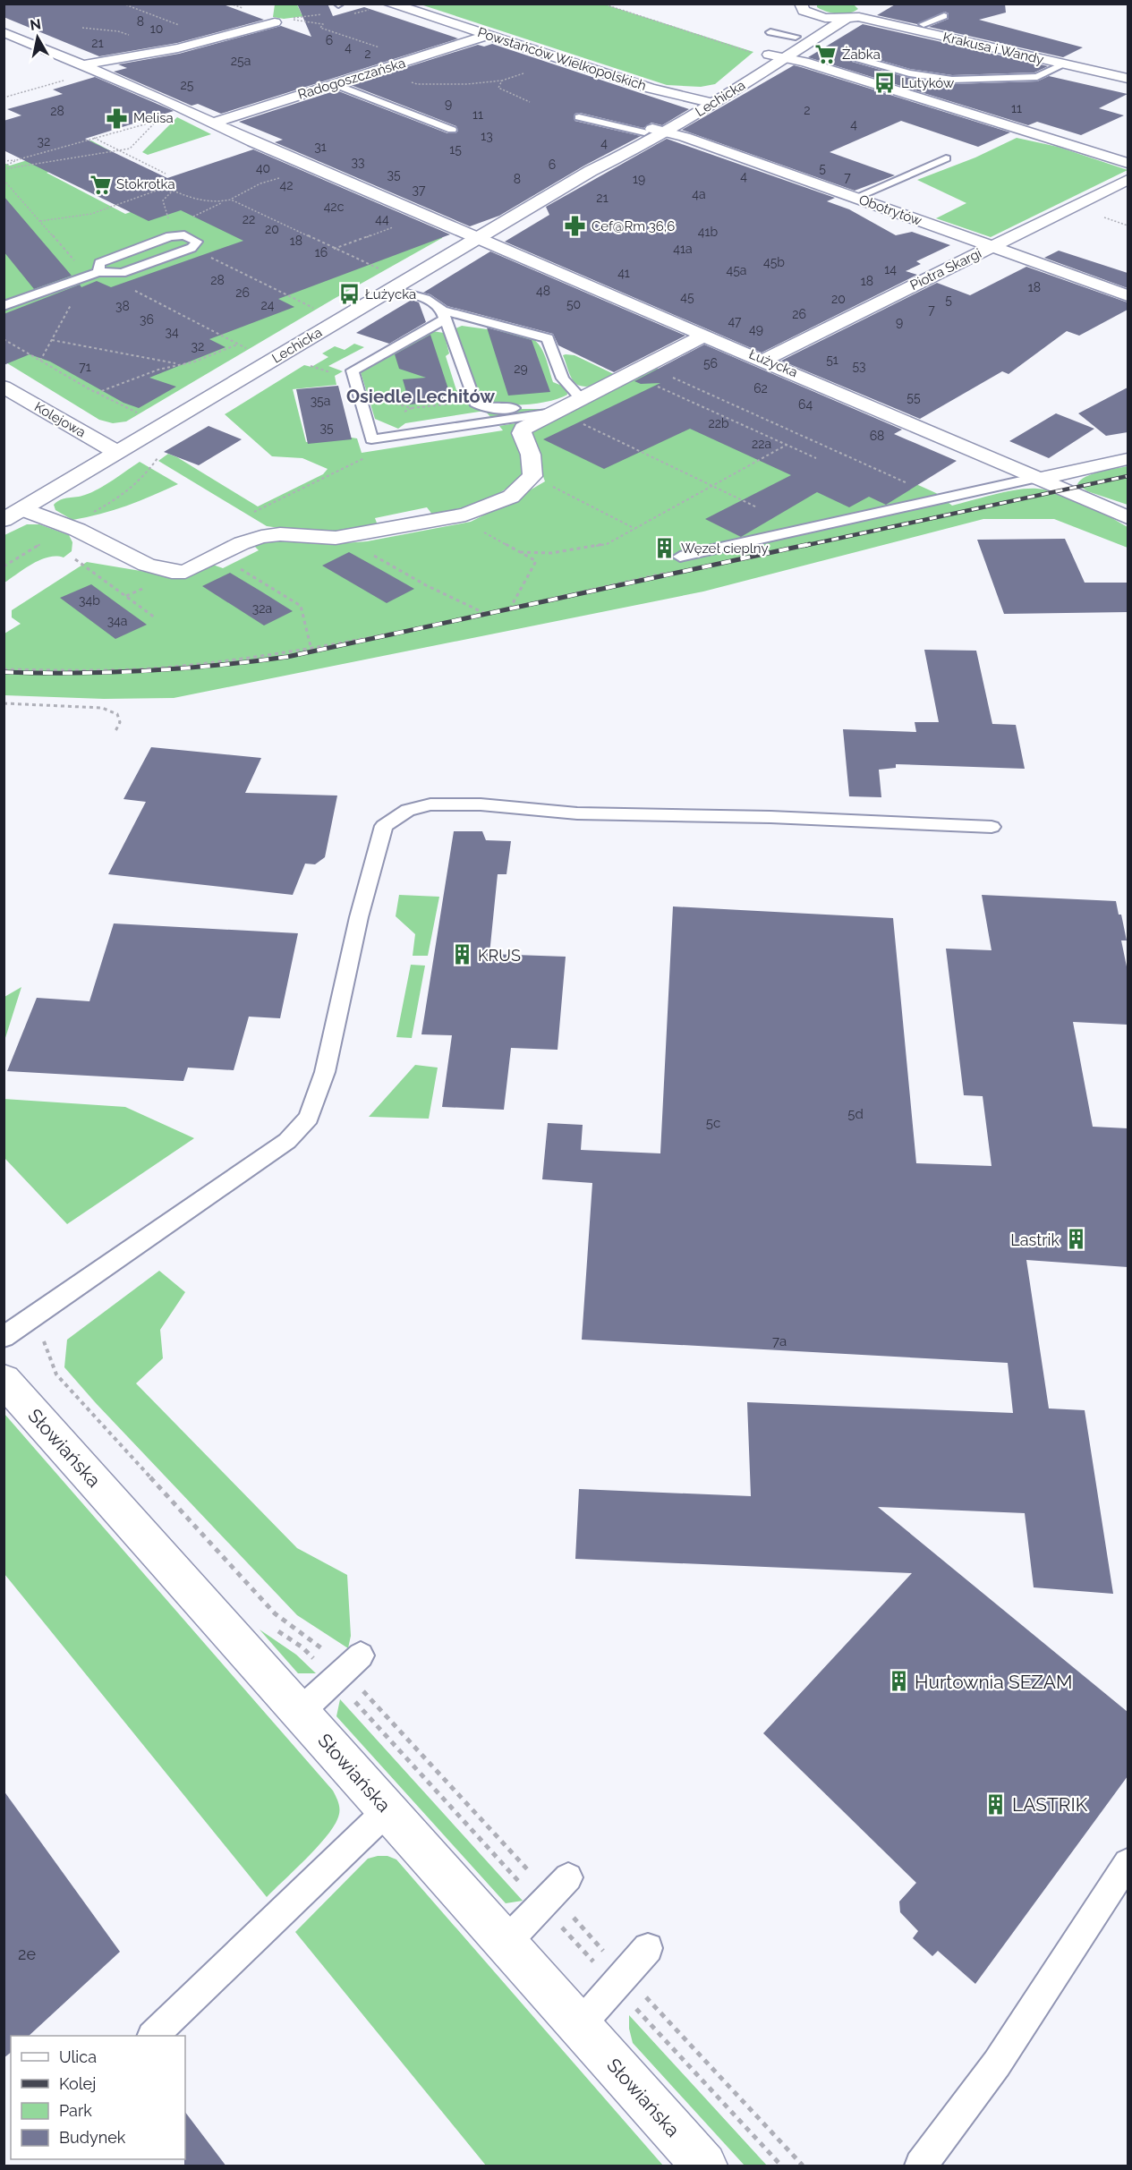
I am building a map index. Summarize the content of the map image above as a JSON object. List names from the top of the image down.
{
  "streets": {
    "street": [
      "Krakusa i Wandy",
      "Powstańców Wielkopolskich",
      "Radogoszczańska",
      "Lechicka",
      "Obotrytów",
      "Piotra Skargi",
      "Łużycka",
      "Kolejowa",
      "Słowiańska"
    ]
  },
  "crossings": [
    ["Powstańców Wielkopolskich", "Radogoszczańska"],
    ["Powstańców Wielkopolskich", "Lechicka"],
    ["Radogoszczańska", "Łużycka"],
    ["Lechicka", "Obotrytów"],
    ["Lechicka", "Łużycka"],
    ["Lechicka", "Kolejowa"],
    ["Obotrytów", "Piotra Skargi"],
    ["Piotra Skargi", "Łużycka"]
  ],
  "districts": ["Osiedle Lechitów"],
  "places": {
    "supermarket": ["Żabka", "Stokrotka"],
    "bus stop": ["Lutyków", "Łużycka"],
    "pharmacy": ["Melisa", "Cef@Rm 36,6"],
    "building": [
      "Węzeł cieplny",
      "KRUS",
      "Lastrik",
      "Hurtownia SEZAM",
      "LASTRIK"
    ]
  },
  "house_numbers": [
    "8",
    "10",
    "6",
    "21",
    "4",
    "2",
    "25a",
    "25",
    "9",
    "11",
    "2",
    "28",
    "11",
    "4",
    "13",
    "32",
    "4",
    "31",
    "15",
    "33",
    "6",
    "40",
    "5",
    "35",
    "4",
    "7",
    "8",
    "19",
    "42",
    "37",
    "4a",
    "21",
    "42c",
    "22",
    "44",
    "20",
    "41b",
    "18",
    "41a",
    "16",
    "45b",
    "14",
    "45a",
    "41",
    "28",
    "18",
    "18",
    "48",
    "26",
    "45",
    "20",
    "5",
    "50",
    "24",
    "38",
    "7",
    "26",
    "36",
    "47",
    "9",
    "49",
    "34",
    "32",
    "51",
    "56",
    "53",
    "71",
    "29",
    "62",
    "55",
    "35a",
    "64",
    "22b",
    "35",
    "68",
    "22a",
    "34b",
    "32a",
    "34a",
    "5d",
    "5c",
    "7a",
    "2e"
  ],
  "legend": [
    "Ulica",
    "Kolej",
    "Park",
    "Budynek"
  ],
  "north": "top"
}
